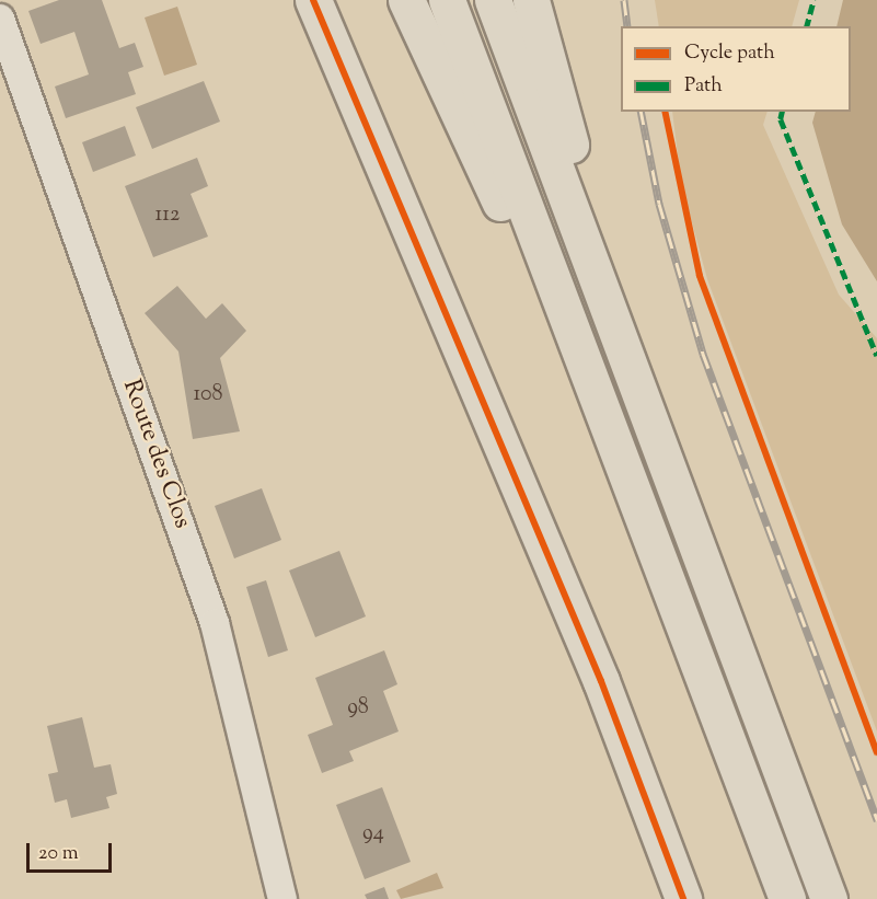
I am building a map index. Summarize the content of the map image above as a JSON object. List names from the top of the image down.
{
  "streets": {
    "street": ["Route des Clos"]
  },
  "house_numbers": [
    "112",
    "108",
    "98",
    "94"
  ],
  "legend": ["Cycle path", "Path"],
  "scale_bar": "20 m"
}
